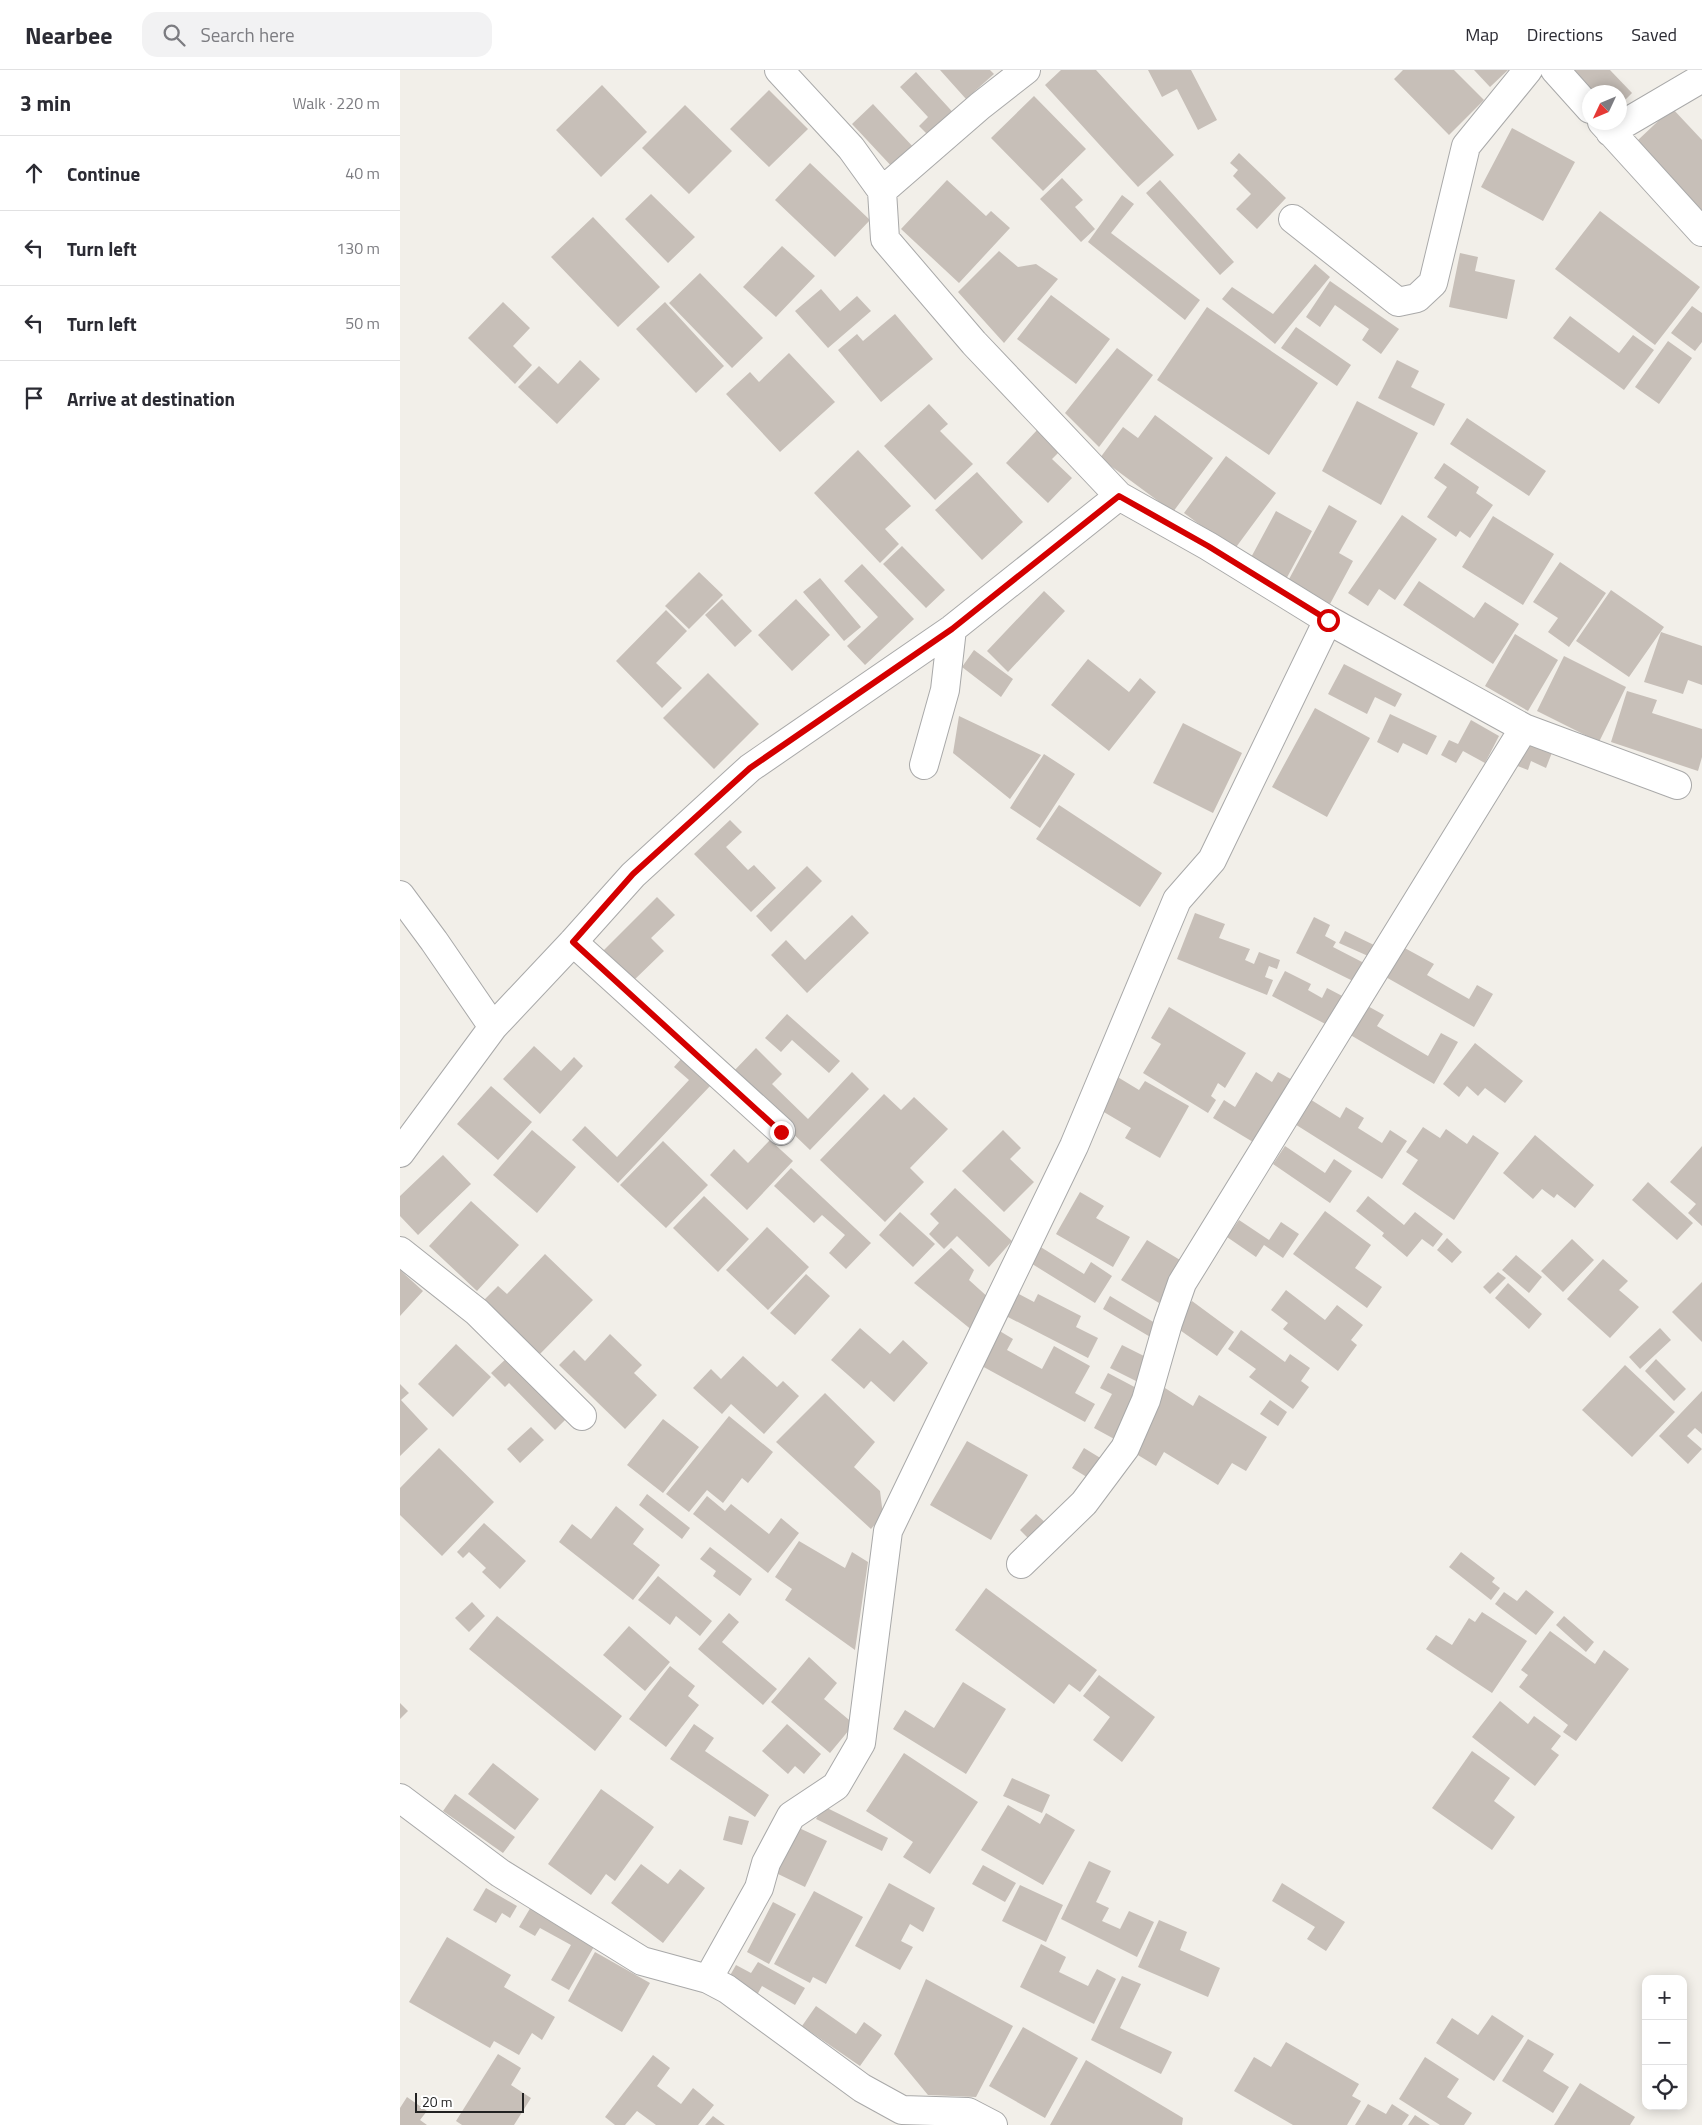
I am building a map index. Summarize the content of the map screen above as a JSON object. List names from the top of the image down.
{
  "scale_bar": "20 m",
  "north": "bottom left",
  "page": {
    "header": "Nearbee",
    "search": "Search here",
    "nav": ["Map", "Directions", "Saved"],
    "heading": ["3 min", "Walk · 220 m"],
    "list": [
      ["Continue", "40 m"],
      ["Turn left", "130 m"],
      ["Turn left", "50 m"],
      "Arrive at destination"
    ],
    "map_buttons": ["+", "−"],
    "scale": "20 m"
  }
}
